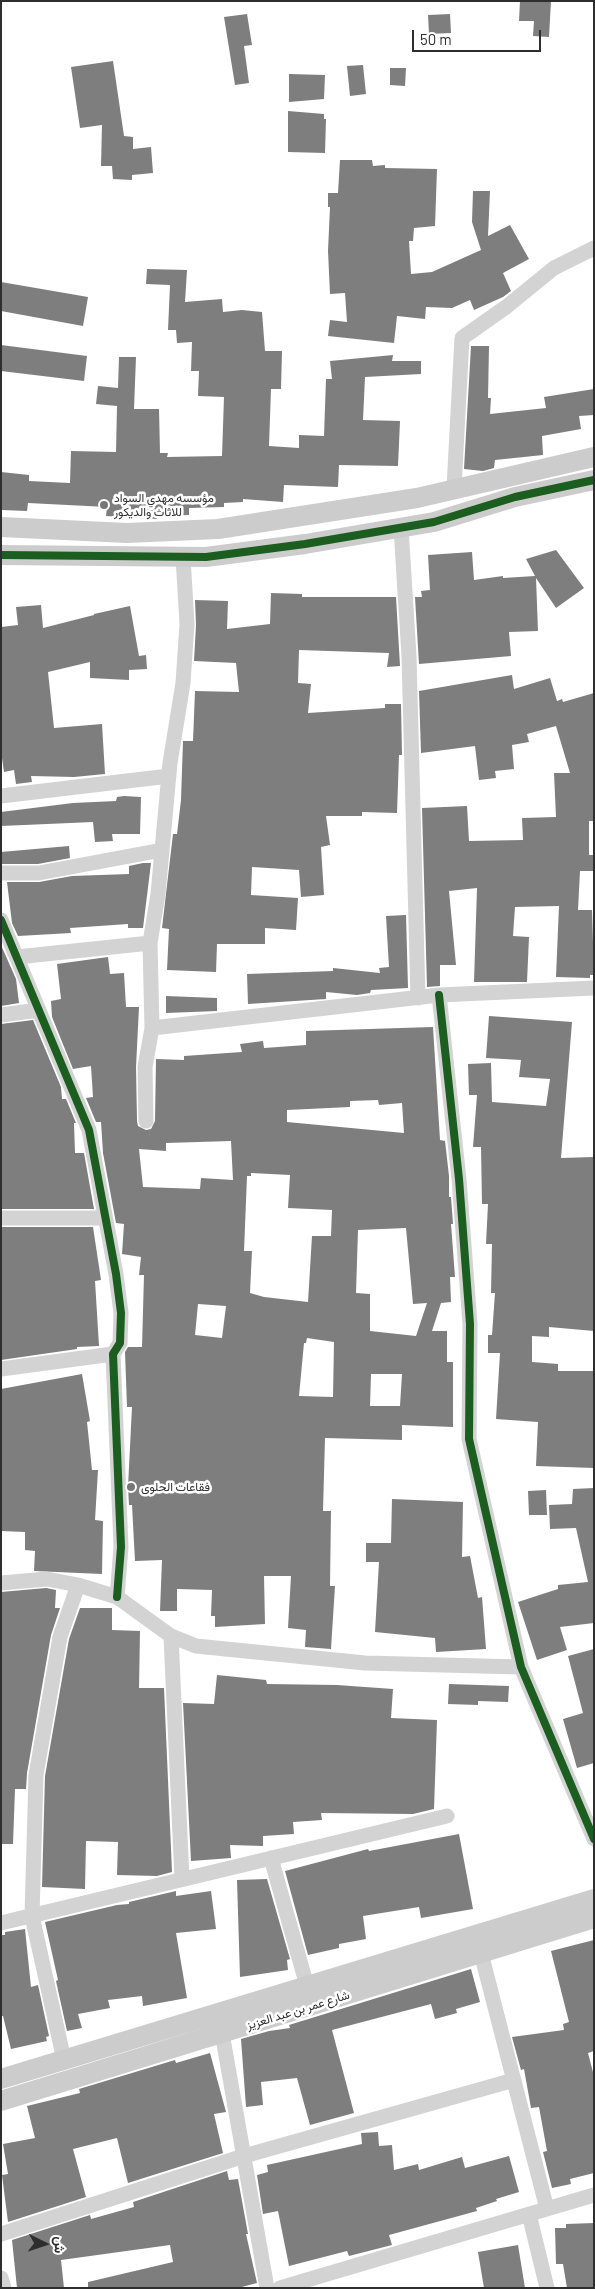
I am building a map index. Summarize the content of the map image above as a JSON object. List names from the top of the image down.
{
  "streets": {
    "main road": ["شارع عمر بن عبد العزيز"]
  },
  "places": ["مؤسسه مهدي السواد للاثاث والديكور", "فقاعات الحلوى"],
  "scale_bar": "50 m",
  "north": "right"
}
